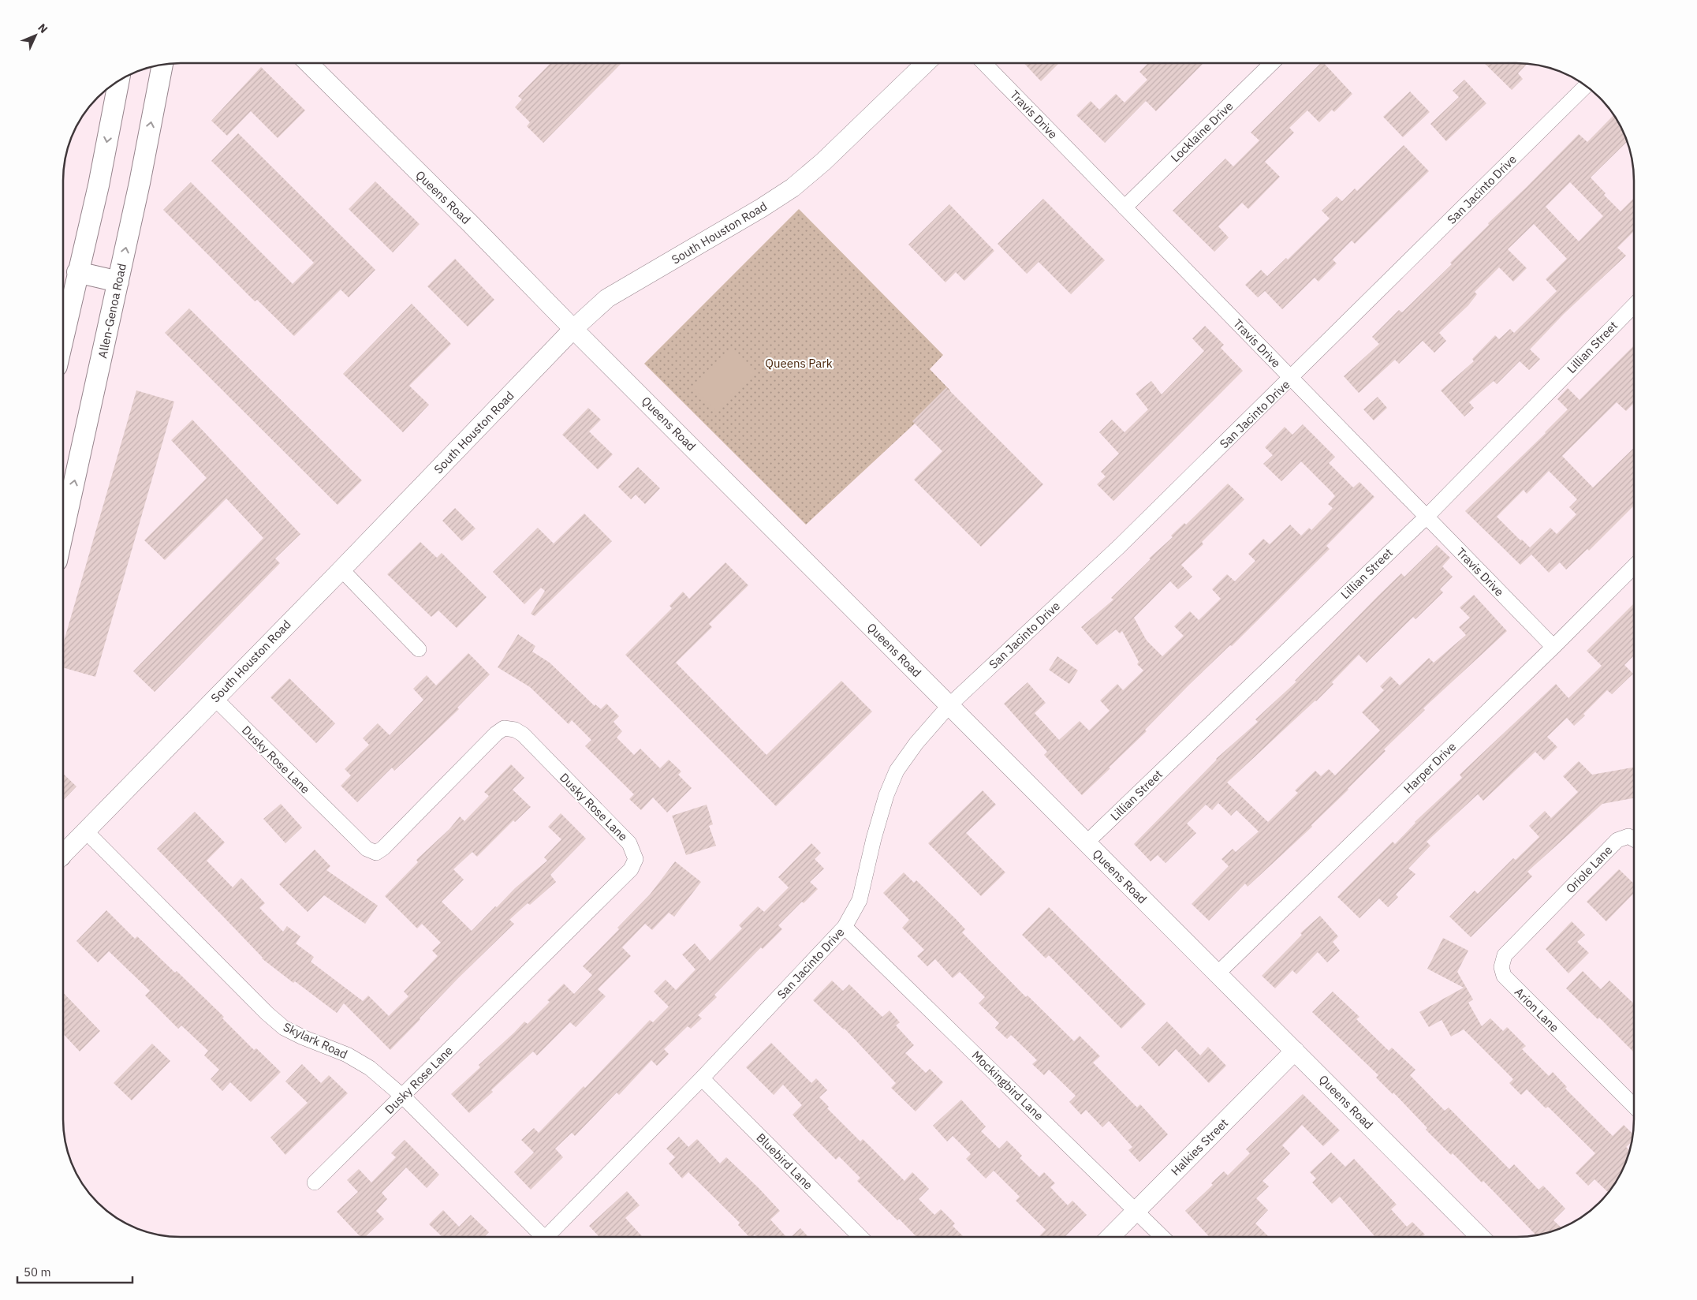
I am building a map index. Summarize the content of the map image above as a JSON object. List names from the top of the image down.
{
  "streets": {
    "main road": ["Allen-Genoa Road"],
    "street": [
      "Travis Drive",
      "Locklaine Drive",
      "San Jacinto Drive",
      "Queens Road",
      "South Houston Road",
      "Lillian Street",
      "Dusky Rose Lane",
      "Harper Drive",
      "Oriole Lane",
      "Arion Lane",
      "Skylark Road",
      "Mockingbird Lane",
      "Halkies Street",
      "Bluebird Lane"
    ]
  },
  "crossings": [
    ["Travis Drive", "Locklaine Drive"],
    ["Travis Drive", "San Jacinto Drive"],
    ["Travis Drive", "Lillian Street"],
    ["Travis Drive", "Harper Drive"],
    ["San Jacinto Drive", "Queens Road"],
    ["San Jacinto Drive", "Mockingbird Lane"],
    ["San Jacinto Drive", "Bluebird Lane"],
    ["Queens Road", "South Houston Road"],
    ["Queens Road", "Lillian Street"],
    ["Queens Road", "Harper Drive"],
    ["Queens Road", "Halkies Street"],
    ["South Houston Road", "Dusky Rose Lane"],
    ["South Houston Road", "Skylark Road"],
    ["Dusky Rose Lane", "Skylark Road"],
    ["Oriole Lane", "Arion Lane"],
    ["Mockingbird Lane", "Halkies Street"]
  ],
  "parks": ["Queens Park"],
  "scale_bar": "50 m",
  "north": "top right"
}
